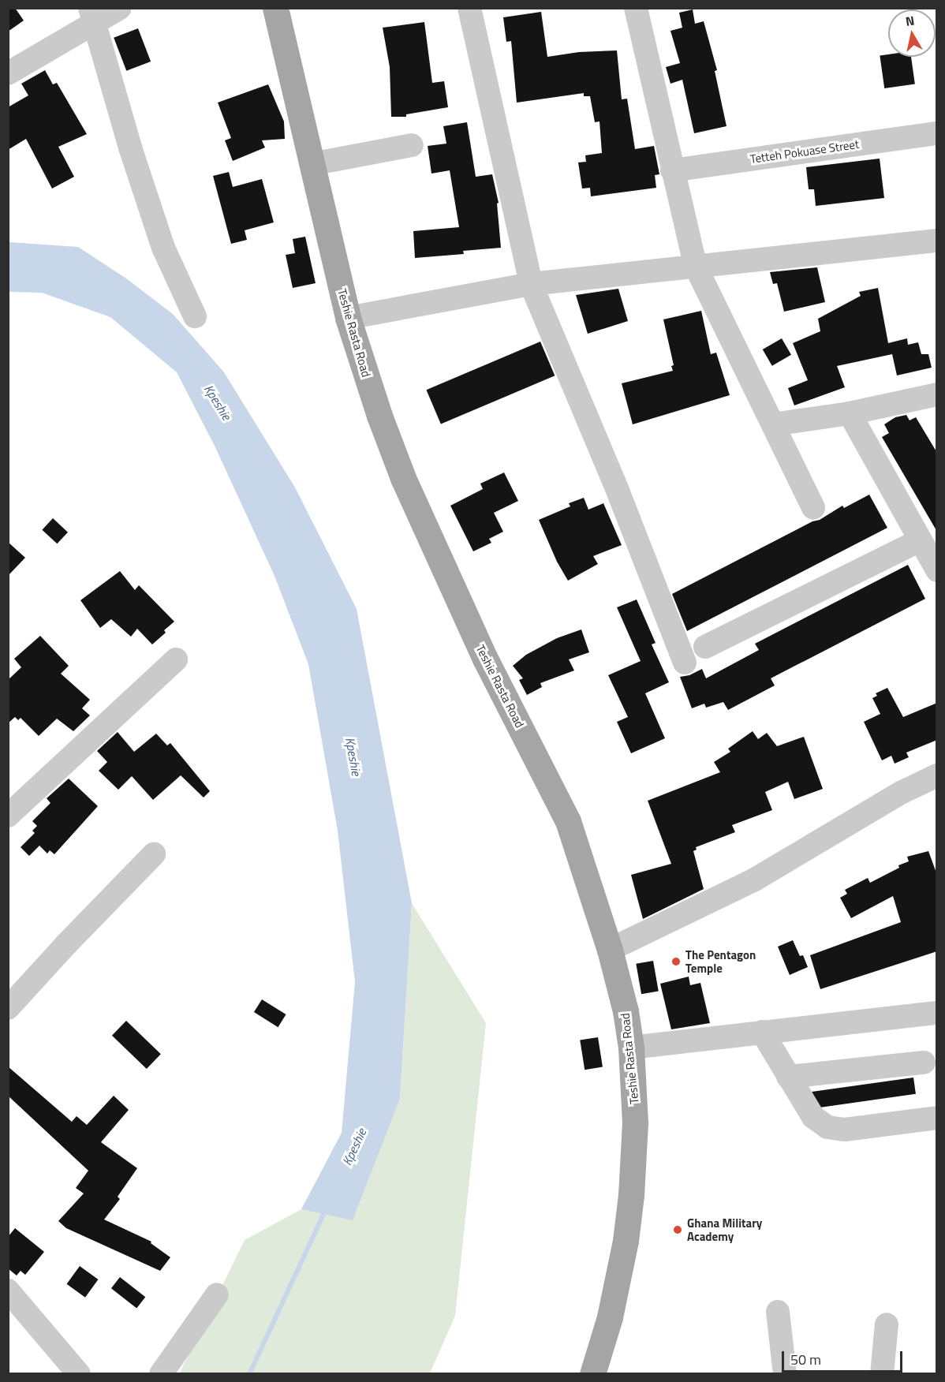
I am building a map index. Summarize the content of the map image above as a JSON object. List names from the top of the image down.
{
  "streets": {
    "main road": ["Teshie Rasta Road"],
    "street": ["Tetteh Pokuase Street"]
  },
  "water": ["Kpeshie"],
  "places": ["The Pentagon Temple", "Ghana Military Academy"],
  "scale_bar": "50 m",
  "north": "top"
}
